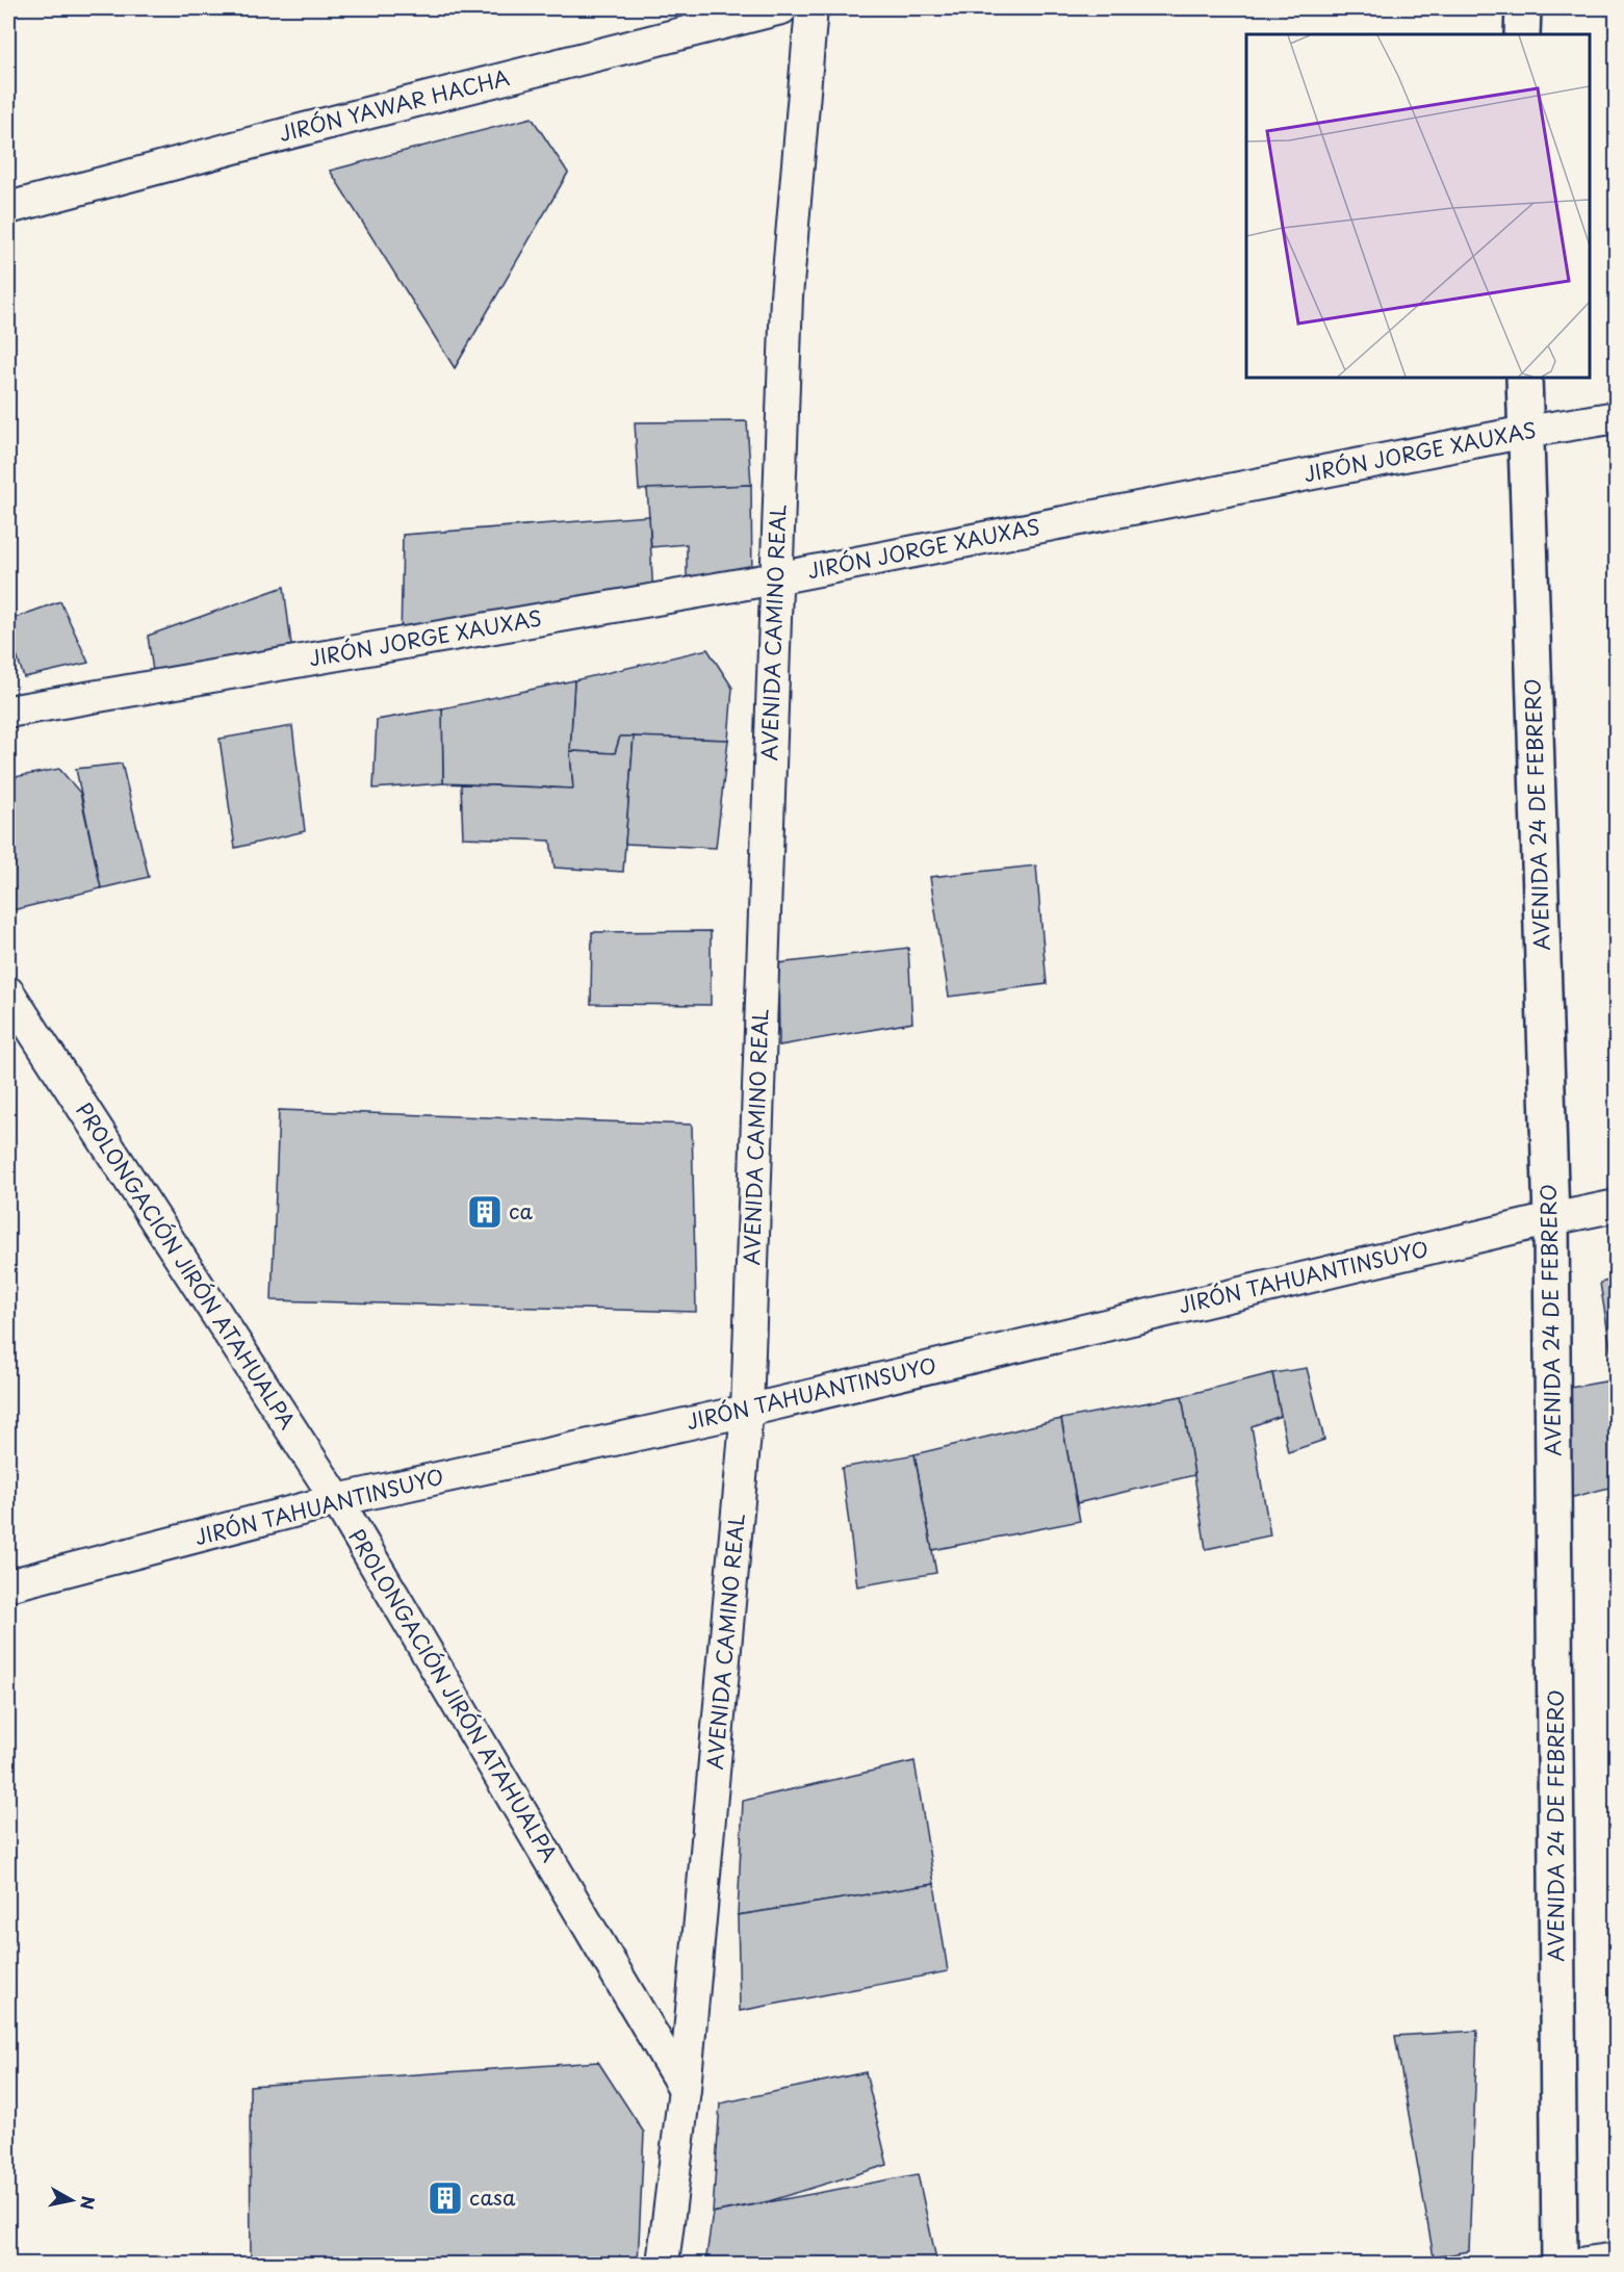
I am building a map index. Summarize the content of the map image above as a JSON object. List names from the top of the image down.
{
  "streets": {
    "street": [
      "JIRÓN YAWAR HACHA",
      "JIRÓN JORGE XAUXAS",
      "AVENIDA CAMINO REAL",
      "AVENIDA 24 DE FEBRERO",
      "PROLONGACIÓN JIRÓN ATAHUALPA",
      "JIRÓN TAHUANTINSUYO"
    ]
  },
  "crossings": [
    ["JIRÓN JORGE XAUXAS", "AVENIDA CAMINO REAL"],
    ["JIRÓN JORGE XAUXAS", "AVENIDA 24 DE FEBRERO"],
    ["AVENIDA CAMINO REAL", "PROLONGACIÓN JIRÓN ATAHUALPA"],
    ["AVENIDA CAMINO REAL", "JIRÓN TAHUANTINSUYO"],
    ["AVENIDA 24 DE FEBRERO", "JIRÓN TAHUANTINSUYO"],
    ["PROLONGACIÓN JIRÓN ATAHUALPA", "JIRÓN TAHUANTINSUYO"]
  ],
  "places": {
    "building": ["ca", "casa"]
  },
  "north": "right"
}
